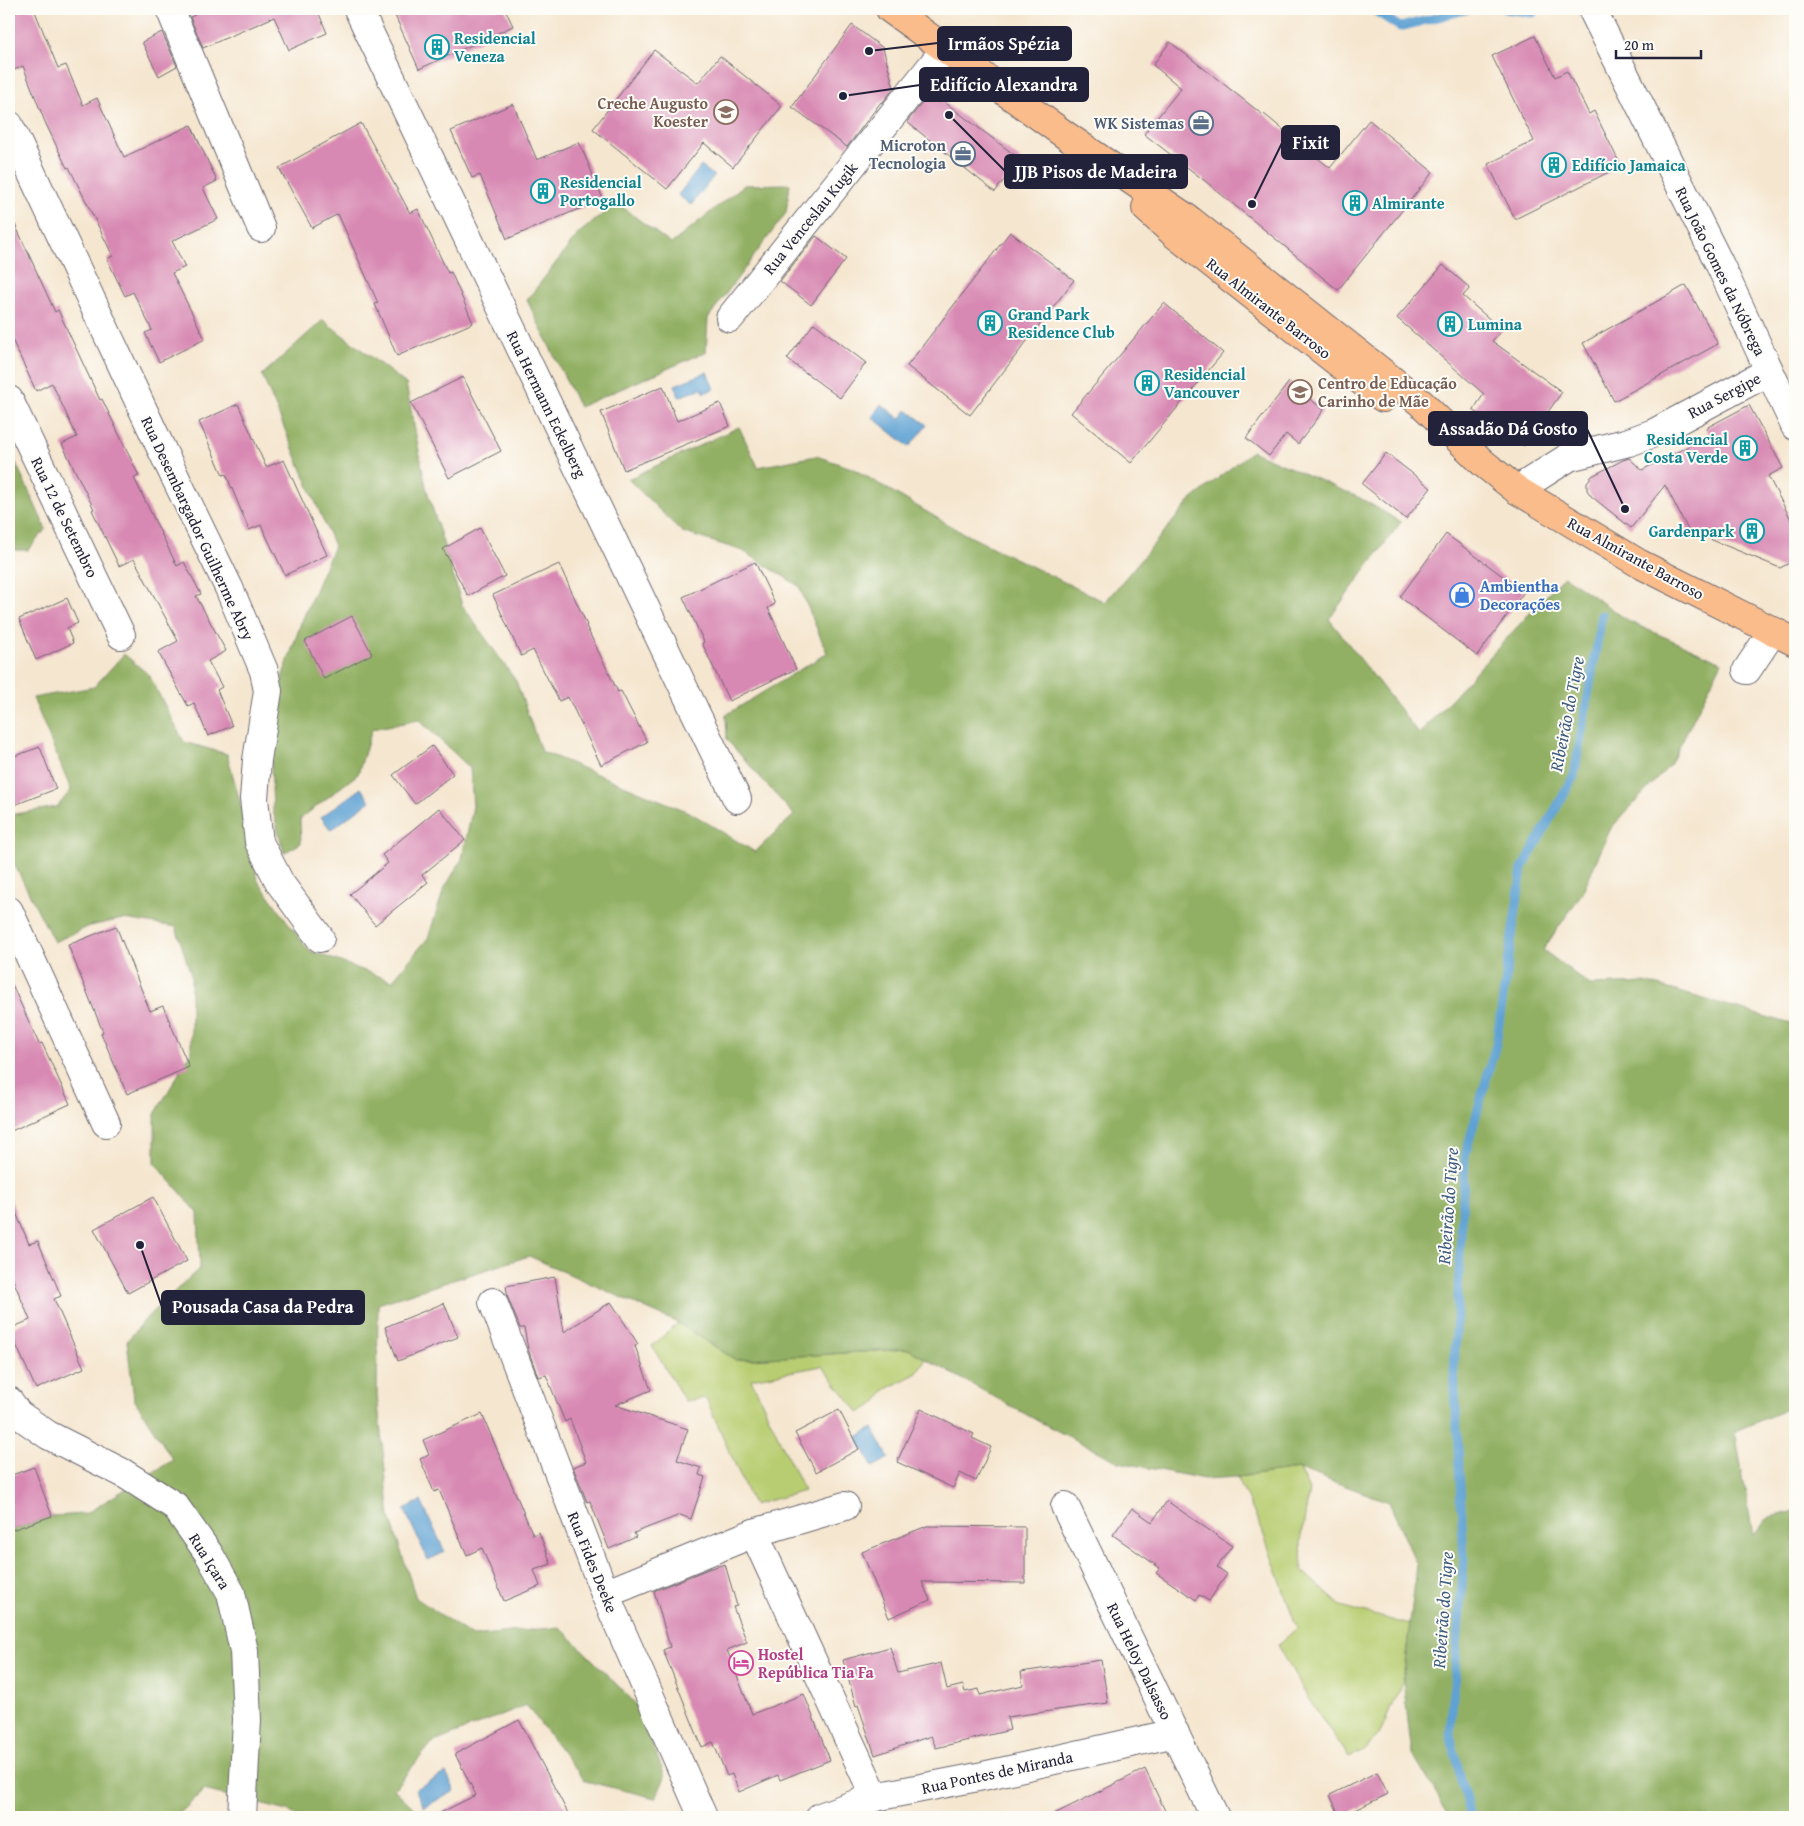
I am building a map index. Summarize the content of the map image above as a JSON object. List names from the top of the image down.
{
  "streets": {
    "main road": ["Rua Almirante Barroso"],
    "street": [
      "Rua Venceslau Kugik",
      "Rua João Gomes da Nóbrega",
      "Rua Sergipe",
      "Rua Hermann Eckelberg",
      "Rua 12 de Setembro",
      "Rua Desembargador Guilherme Abry",
      "Rua Içara",
      "Rua Fides Deeke",
      "Rua Heloy Dalsasso",
      "Rua Pontes de Miranda"
    ]
  },
  "crossings": [
    ["Rua Venceslau Kugik", "Rua Almirante Barroso"],
    ["Rua João Gomes da Nóbrega", "Rua Sergipe"],
    ["Rua Almirante Barroso", "Rua Sergipe"],
    ["Rua Heloy Dalsasso", "Rua Pontes de Miranda"]
  ],
  "water": ["Ribeirão do Tigre"],
  "places": {
    "building": [
      "Residencial Veneza",
      "Edifício Jamaica",
      "Residencial Portogallo",
      "Almirante",
      "Grand Park Residence Club",
      "Lumina",
      "Residencial Vancouver",
      "Residencial Costa Verde",
      "Gardenpark"
    ],
    "other": [
      "Irmãos Spézia",
      "Edifício Alexandra",
      "JJB Pisos de Madeira",
      "Fixit",
      "Assadão Dá Gosto",
      "Pousada Casa da Pedra"
    ],
    "school or university": ["Creche Augusto Koester", "Centro de Educação Carinho de Mãe"],
    "office": ["WK Sistemas", "Microton Tecnologia"],
    "shop": ["Ambientha Decorações"],
    "hotel": ["Hostel República Tia Fa"]
  },
  "scale_bar": "20 m"
}
